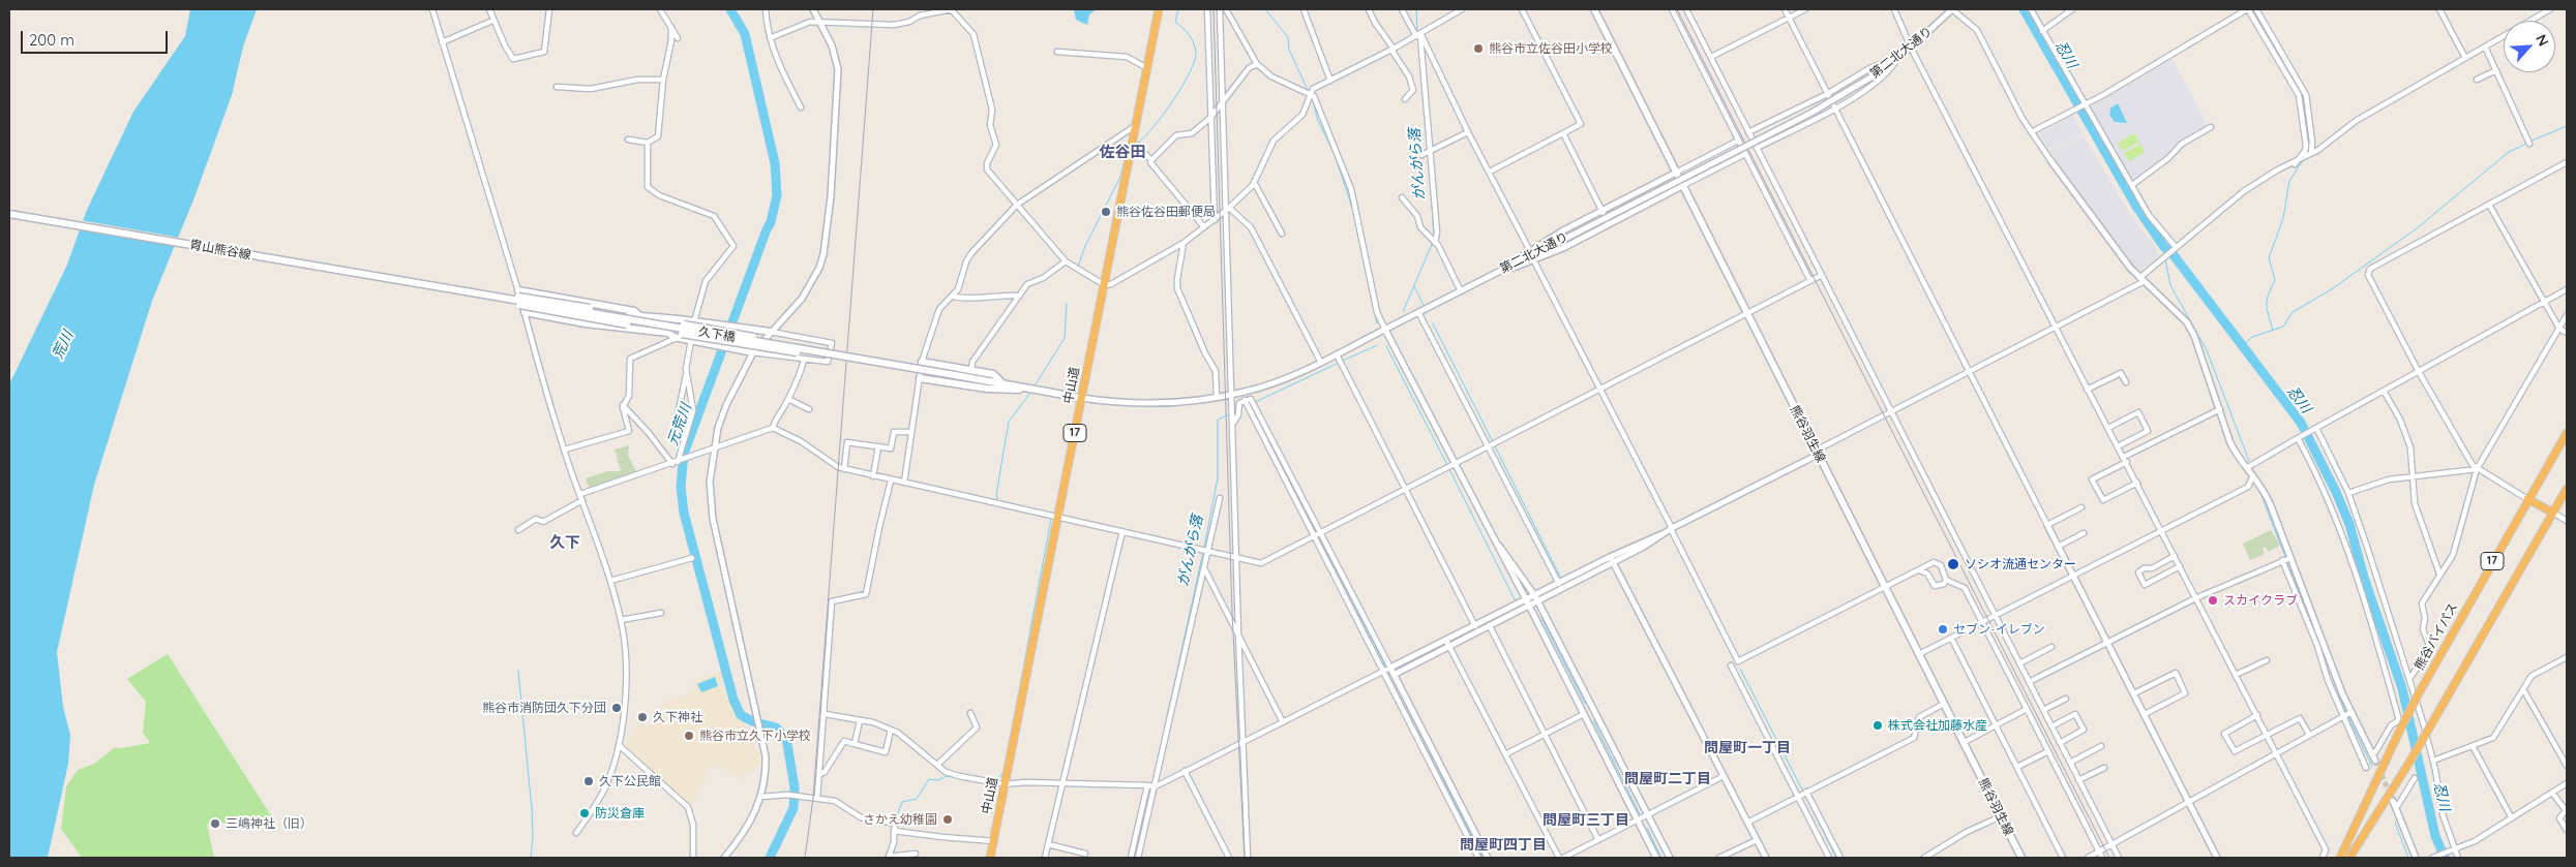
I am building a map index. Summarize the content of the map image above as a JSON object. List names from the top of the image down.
{
  "streets": {
    "highway": ["中山道", "17", "熊谷バイパス"],
    "main road": ["胄山熊谷線", "久下橋", "熊谷羽生線"],
    "street": ["第二北大通り"]
  },
  "crossings": [
    ["第二北大通り", "中山道"],
    ["胄山熊谷線", "久下橋"]
  ],
  "districts": [
    "佐谷田",
    "久下",
    "問屋町一丁目",
    "問屋町二丁目",
    "問屋町三丁目",
    "問屋町四丁目"
  ],
  "water": [
    "忍川",
    "がんがら落",
    "荒川",
    "元荒川"
  ],
  "places": [
    "熊谷市立佐谷田小学校",
    "熊谷佐谷田郵便局",
    "ソシオ流通センター",
    "スカイクラブ",
    "セブン-イレブン",
    "熊谷市消防団久下分団",
    "久下神社",
    "株式会社加藤水産",
    "熊谷市立久下小学校",
    "久下公民館",
    "防災倉庫",
    "さかえ幼稚園",
    "三嶋神社（旧）"
  ],
  "scale_bar": "200 m",
  "north": "top right"
}
